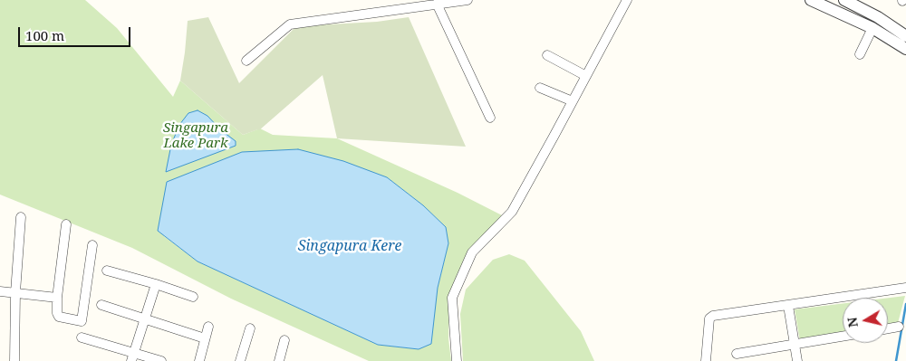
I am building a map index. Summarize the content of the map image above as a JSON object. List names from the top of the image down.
{
  "water": ["Singapura Kere"],
  "parks": ["Singapura Lake Park"],
  "scale_bar": "100 m",
  "north": "left"
}
